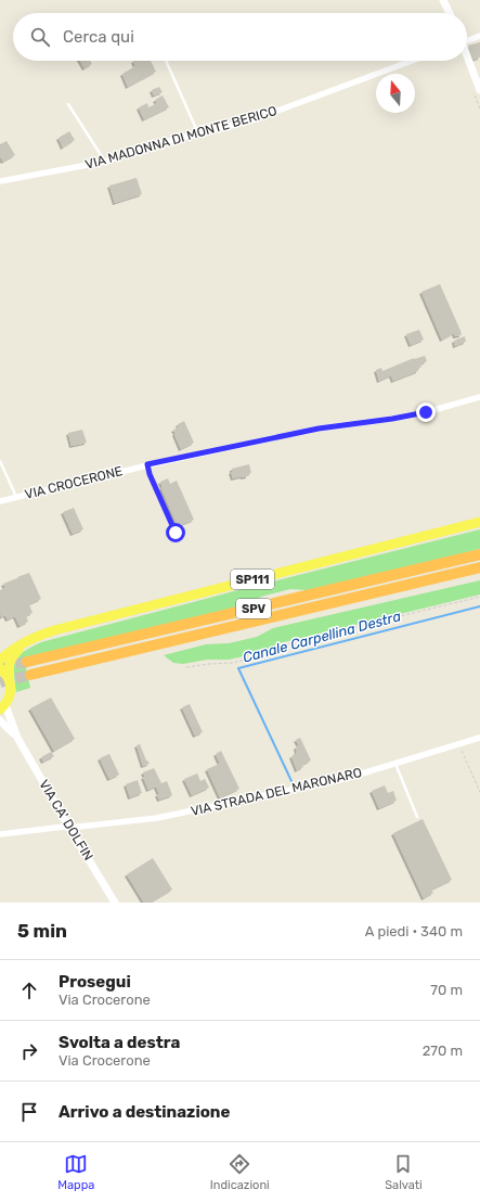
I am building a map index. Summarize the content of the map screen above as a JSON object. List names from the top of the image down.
{
  "streets": {
    "highway": ["SPV"],
    "main road": ["SP111"],
    "street": [
      "VIA MADONNA DI MONTE BERICO",
      "VIA CROCERONE",
      "VIA STRADA DEL MARONARO",
      "VIA CA' DOLFIN"
    ]
  },
  "crossings": [
    ["SP111", "VIA CA' DOLFIN"],
    ["VIA STRADA DEL MARONARO", "VIA CA' DOLFIN"]
  ],
  "water": ["Canale Carpellina Destra"],
  "north": "top",
  "page": {
    "search": "Cerca qui",
    "heading": ["5 min", "A piedi · 340 m"],
    "list": [
      ["Prosegui", "Via Crocerone", "70 m"],
      ["Svolta a destra", "Via Crocerone", "270 m"],
      "Arrivo a destinazione"
    ],
    "nav": ["Mappa", "Indicazioni", "Salvati"]
  }
}
